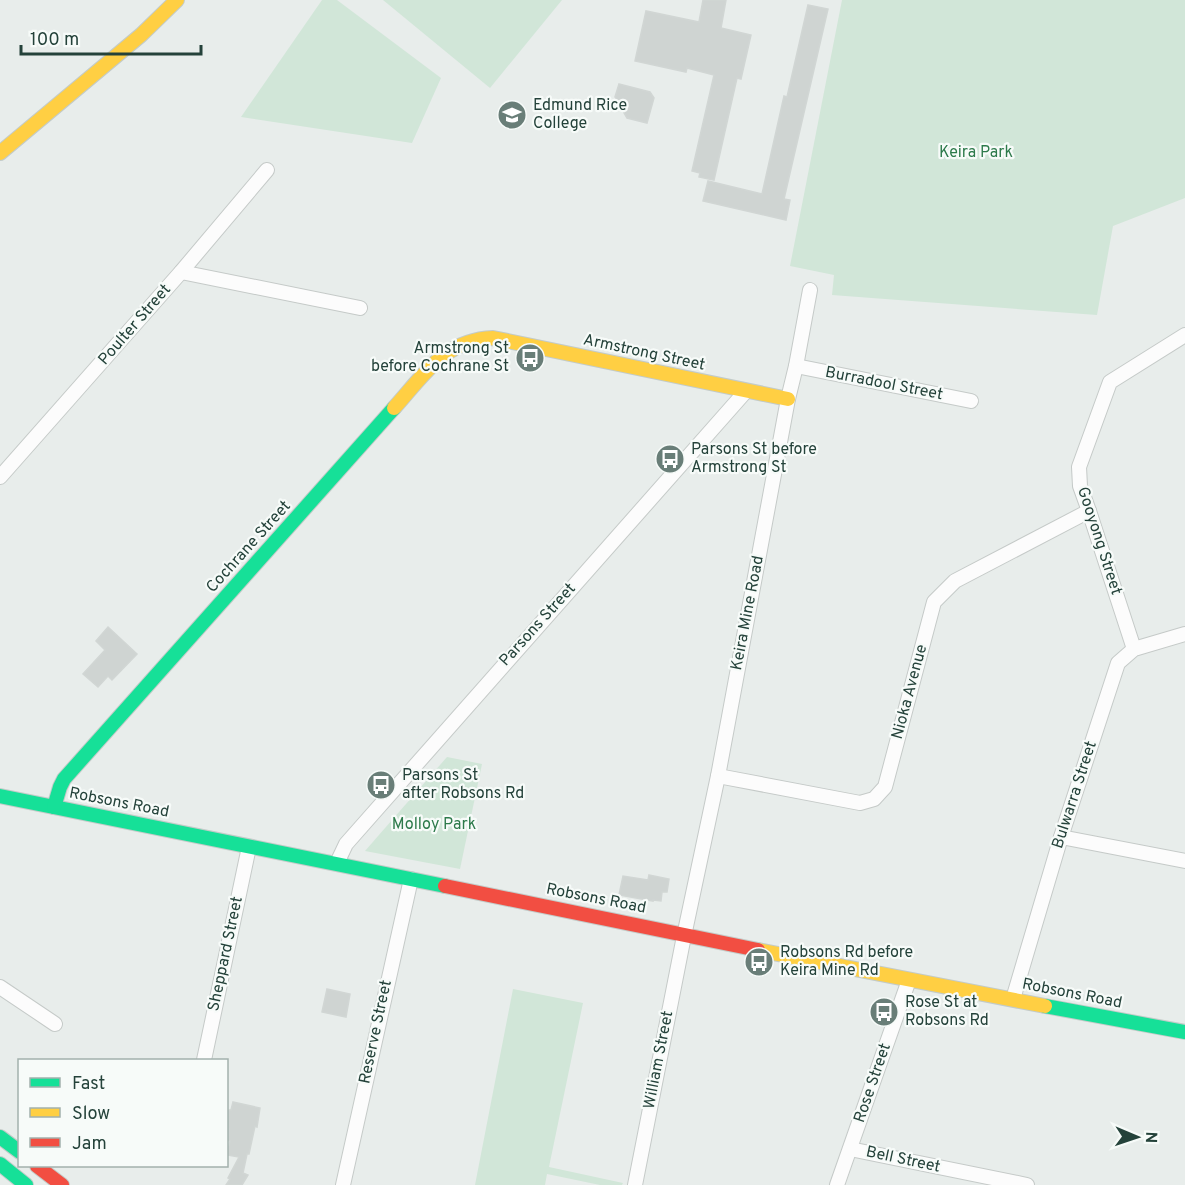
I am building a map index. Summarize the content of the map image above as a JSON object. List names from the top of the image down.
{
  "streets": {
    "main road": ["Armstrong Street", "Cochrane Street", "Robsons Road"],
    "street": [
      "Poulter Street",
      "Burradool Street",
      "Gooyong Street",
      "Keira Mine Road",
      "Parsons Street",
      "Nioka Avenue",
      "Bulwarra Street",
      "Sheppard Street",
      "Reserve Street",
      "William Street",
      "Rose Street",
      "Bell Street"
    ]
  },
  "crossings": [
    ["Armstrong Street", "Cochrane Street"],
    ["Armstrong Street", "Keira Mine Road"],
    ["Armstrong Street", "Parsons Street"],
    ["Burradool Street", "Keira Mine Road"],
    ["Gooyong Street", "Nioka Avenue"],
    ["Gooyong Street", "Bulwarra Street"],
    ["Cochrane Street", "Robsons Road"],
    ["Keira Mine Road", "Nioka Avenue"],
    ["Keira Mine Road", "Robsons Road"],
    ["Keira Mine Road", "William Street"],
    ["Parsons Street", "Robsons Road"],
    ["Bulwarra Street", "Robsons Road"],
    ["Robsons Road", "Sheppard Street"],
    ["Robsons Road", "Reserve Street"],
    ["Robsons Road", "William Street"],
    ["Robsons Road", "Rose Street"],
    ["Rose Street", "Bell Street"]
  ],
  "parks": ["Keira Park", "Molloy Park"],
  "places": {
    "school or university": ["Edmund Rice College"],
    "bus stop": [
      "Armstrong St before Cochrane St",
      "Parsons St before Armstrong St",
      "Parsons St after Robsons Rd",
      "Robsons Rd before Keira Mine Rd",
      "Rose St at Robsons Rd"
    ]
  },
  "legend": ["Fast", "Slow", "Jam"],
  "scale_bar": "100 m",
  "north": "right"
}
